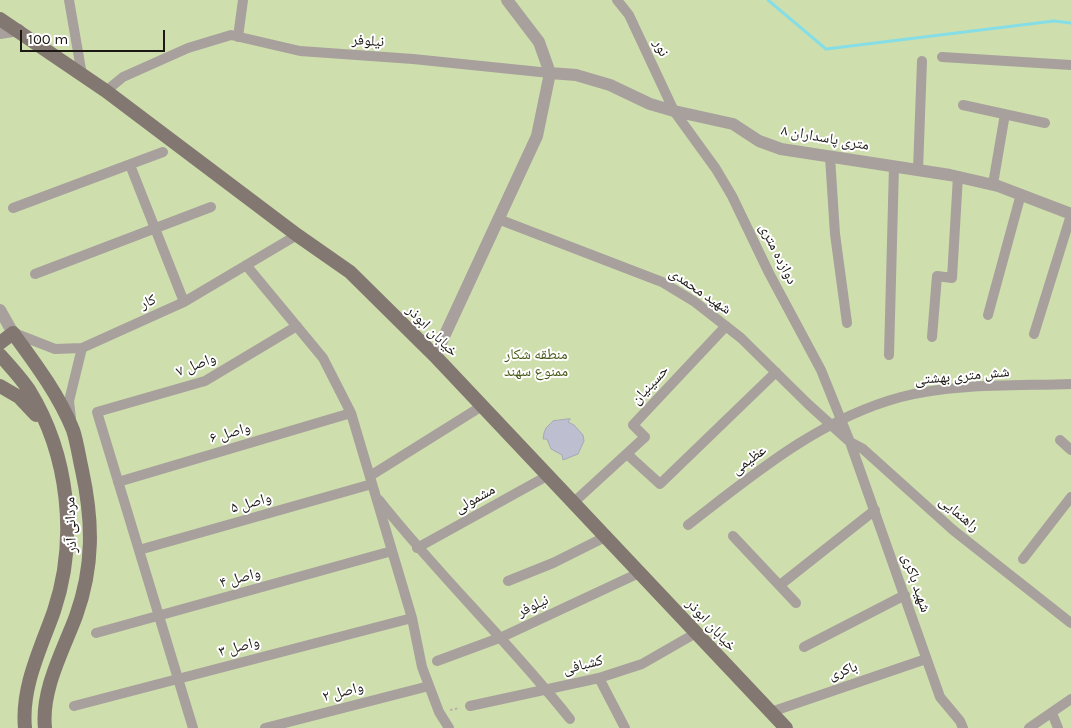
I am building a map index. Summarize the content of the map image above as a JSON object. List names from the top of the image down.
{
  "streets": {
    "main road": ["خیابان ابوذر", "مردانی آذر"],
    "street": [
      "نیلوفر",
      "نور",
      "۸ متری پاسداران",
      "دوازده متری",
      "شهید محمدی",
      "کار",
      "واصل ۷",
      "شش متری بهشتی",
      "حسینیان",
      "واصل ۶",
      "عظیمی",
      "مشمولی",
      "واصل ۵",
      "راهنمایی",
      "واصل ۴",
      "شهید باکری",
      "واصل ۳",
      "کشبافی",
      "باکری",
      "واصل ۲"
    ]
  },
  "crossings": [
    ["نیلوفر", "۸ متری پاسداران"],
    ["نیلوفر", "خیابان ابوذر"],
    ["نور", "۸ متری پاسداران"],
    ["نور", "دوازده متری"],
    ["۸ متری پاسداران", "دوازده متری"],
    ["دوازده متری", "شش متری بهشتی"],
    ["شهید محمدی", "شش متری بهشتی"],
    ["شهید محمدی", "حسینیان"],
    ["شهید محمدی", "عظیمی"],
    ["شهید محمدی", "راهنمایی"],
    ["شهید محمدی", "شهید باکری"],
    ["کار", "خیابان ابوذر"],
    ["خیابان ابوذر", "حسینیان"],
    ["خیابان ابوذر", "مشمولی"],
    ["خیابان ابوذر", "واصل ۵"],
    ["خیابان ابوذر", "کشبافی"],
    ["خیابان ابوذر", "باکری"],
    ["واصل ۷", "واصل ۶"],
    ["شش متری بهشتی", "عظیمی"],
    ["راهنمایی", "شهید باکری"],
    ["شهید باکری", "باکری"]
  ],
  "parks": ["منطقه شکار ممنوع سهند"],
  "scale_bar": "100 m"
}
